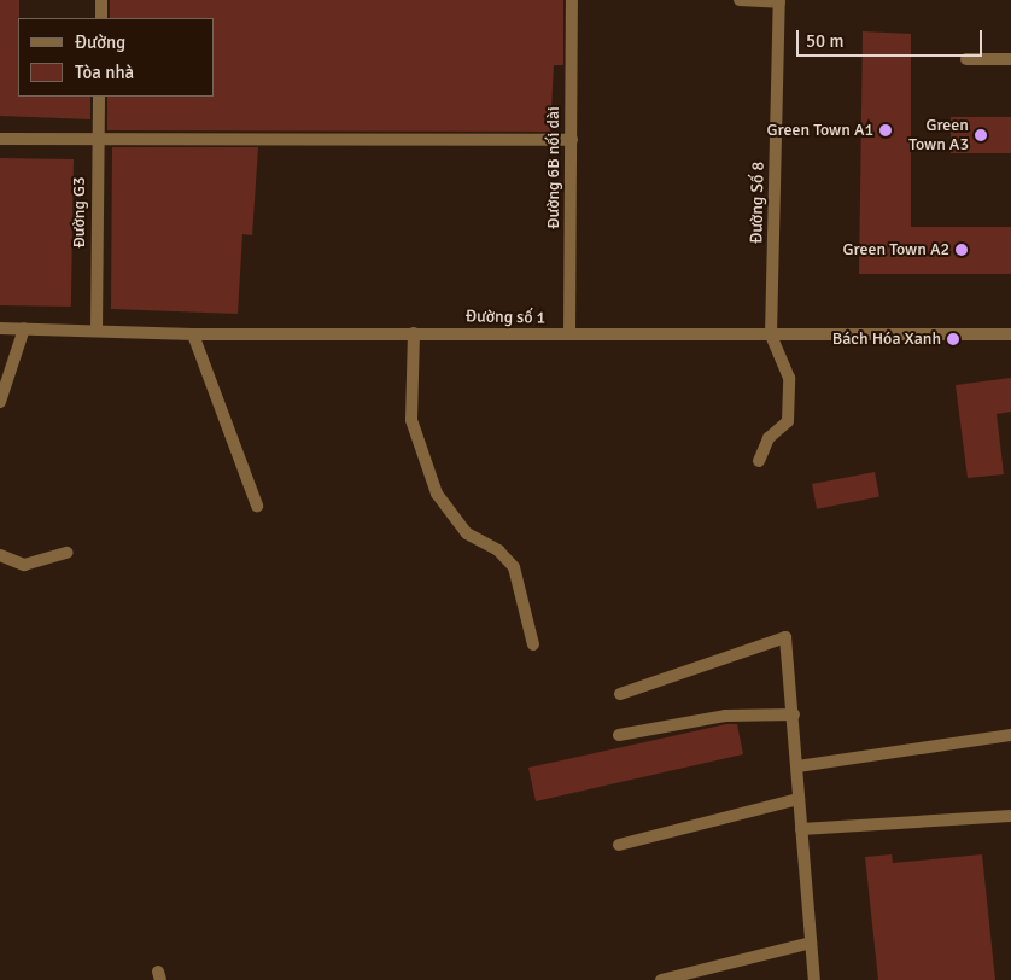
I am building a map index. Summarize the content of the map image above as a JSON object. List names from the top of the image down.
{
  "streets": {
    "street": [
      "Đường 6B nối dài",
      "Đường Số 8",
      "Đường G3",
      "Đường số 1"
    ]
  },
  "crossings": [
    ["Đường 6B nối dài", "Đường số 1"],
    ["Đường Số 8", "Đường số 1"],
    ["Đường G3", "Đường số 1"]
  ],
  "places": [
    "Green Town A1",
    "Green Town A3",
    "Green Town A2",
    "Bách Hóa Xanh"
  ],
  "legend": ["Đường", "Tòa nhà"],
  "scale_bar": "50 m"
}
